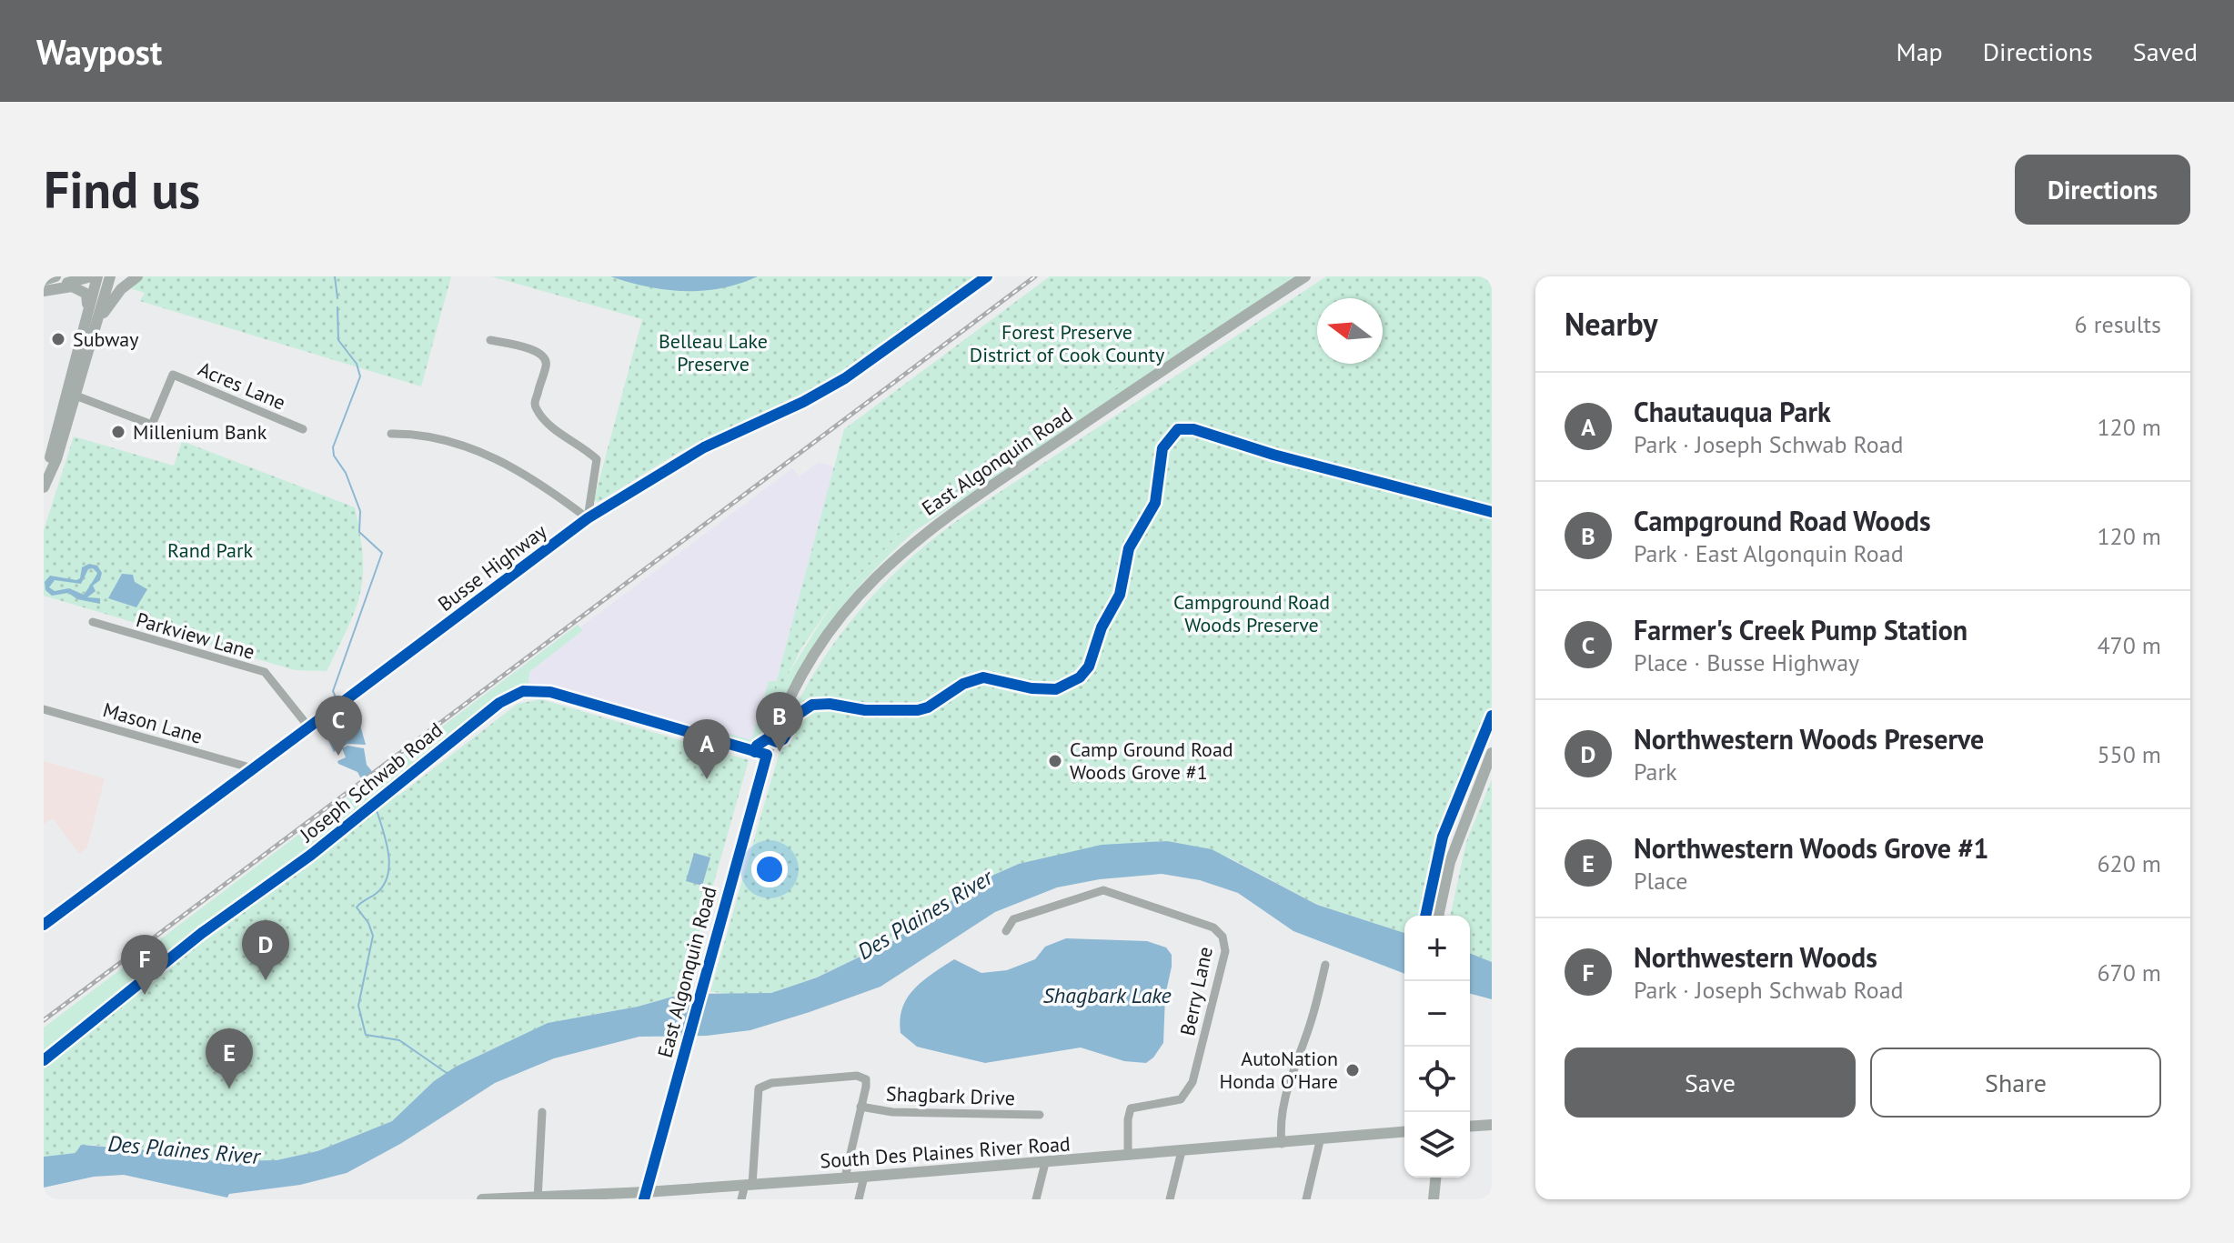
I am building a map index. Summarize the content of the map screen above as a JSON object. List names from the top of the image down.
{
  "streets": {
    "main road": ["East Algonquin Road", "Busse Highway", "South Des Plaines River Road"],
    "street": [
      "Acres Lane",
      "Parkview Lane",
      "Mason Lane",
      "Joseph Schwab Road",
      "Berry Lane",
      "Shagbark Drive"
    ]
  },
  "crossings": [
    ["East Algonquin Road", "Joseph Schwab Road"],
    ["East Algonquin Road", "South Des Plaines River Road"],
    ["Busse Highway", "Parkview Lane"],
    ["Busse Highway", "Mason Lane"],
    ["Berry Lane", "South Des Plaines River Road"]
  ],
  "water": ["Des Plaines River", "Shagbark Lake"],
  "parks": [
    "Forest Preserve District of Cook County",
    "Belleau Lake Preserve",
    "Rand Park",
    "Campground Road Woods Preserve"
  ],
  "places": [
    "Subway",
    "Millenium Bank",
    "Camp Ground Road Woods Grove #1",
    "AutoNation Honda O'Hare"
  ],
  "north": "left",
  "page": {
    "header": "Waypost",
    "nav": ["Map", "Directions", "Saved"],
    "buttons": [
      "Directions",
      ["Save", "Share"]
    ],
    "title": "Find us",
    "heading": ["Nearby", "6 results"],
    "list": [
      {
        "mark": "A",
        "name": "Chautauqua Park",
        "note": "Park · Joseph Schwab Road",
        "value": "120 m"
      },
      {
        "mark": "B",
        "name": "Campground Road Woods",
        "note": "Park · East Algonquin Road",
        "value": "120 m"
      },
      {
        "mark": "C",
        "name": "Farmer's Creek Pump Station",
        "note": "Place · Busse Highway",
        "value": "470 m"
      },
      {
        "mark": "D",
        "name": "Northwestern Woods Preserve",
        "note": "Park",
        "value": "550 m"
      },
      {
        "mark": "E",
        "name": "Northwestern Woods Grove #1",
        "note": "Place",
        "value": "620 m"
      },
      {
        "mark": "F",
        "name": "Northwestern Woods",
        "note": "Park · Joseph Schwab Road",
        "value": "670 m"
      }
    ],
    "pins": [
      "B",
      "C",
      "A",
      "D",
      "F",
      "E"
    ],
    "map_buttons": ["+", "−"]
  }
}
